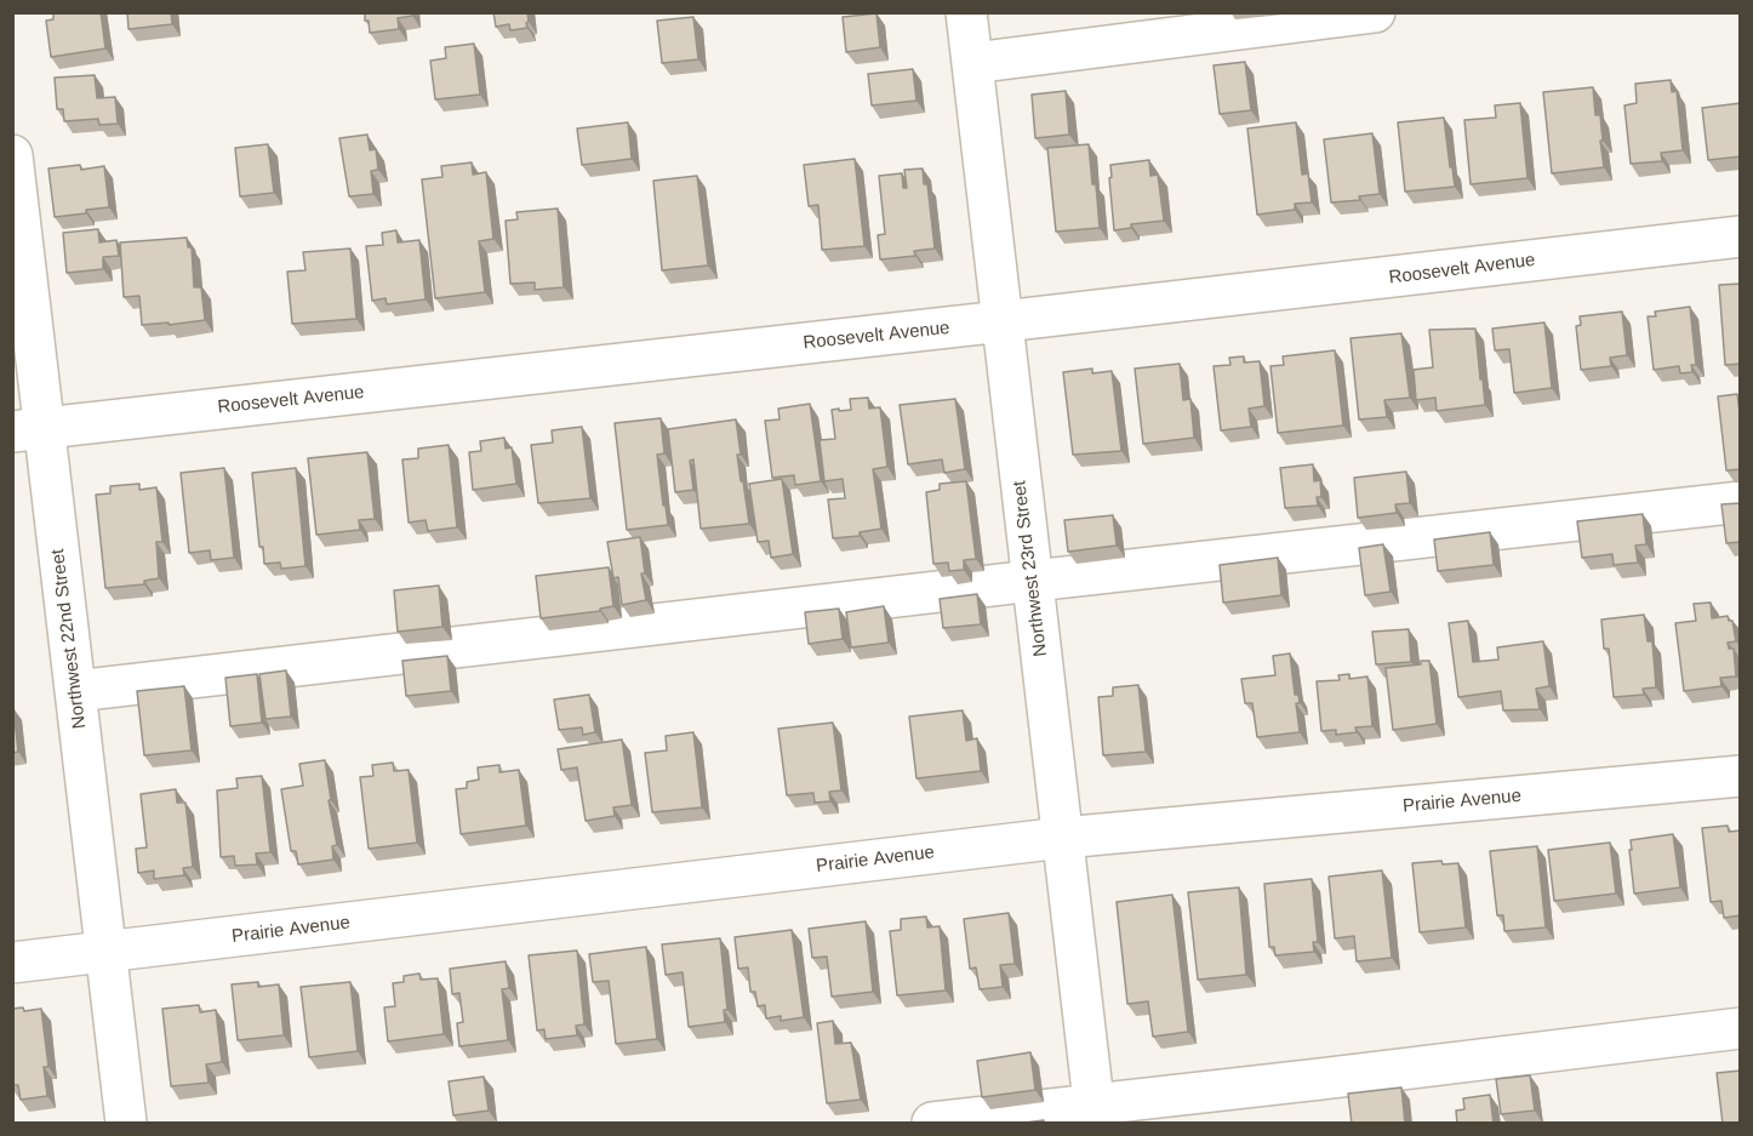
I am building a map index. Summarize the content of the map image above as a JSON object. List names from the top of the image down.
{
  "streets": {
    "street": [
      "Roosevelt Avenue",
      "Northwest 23rd Street",
      "Northwest 22nd Street",
      "Prairie Avenue"
    ]
  },
  "crossings": [
    ["Roosevelt Avenue", "Northwest 23rd Street"],
    ["Roosevelt Avenue", "Northwest 22nd Street"],
    ["Northwest 23rd Street", "Prairie Avenue"],
    ["Northwest 22nd Street", "Prairie Avenue"]
  ]
}
